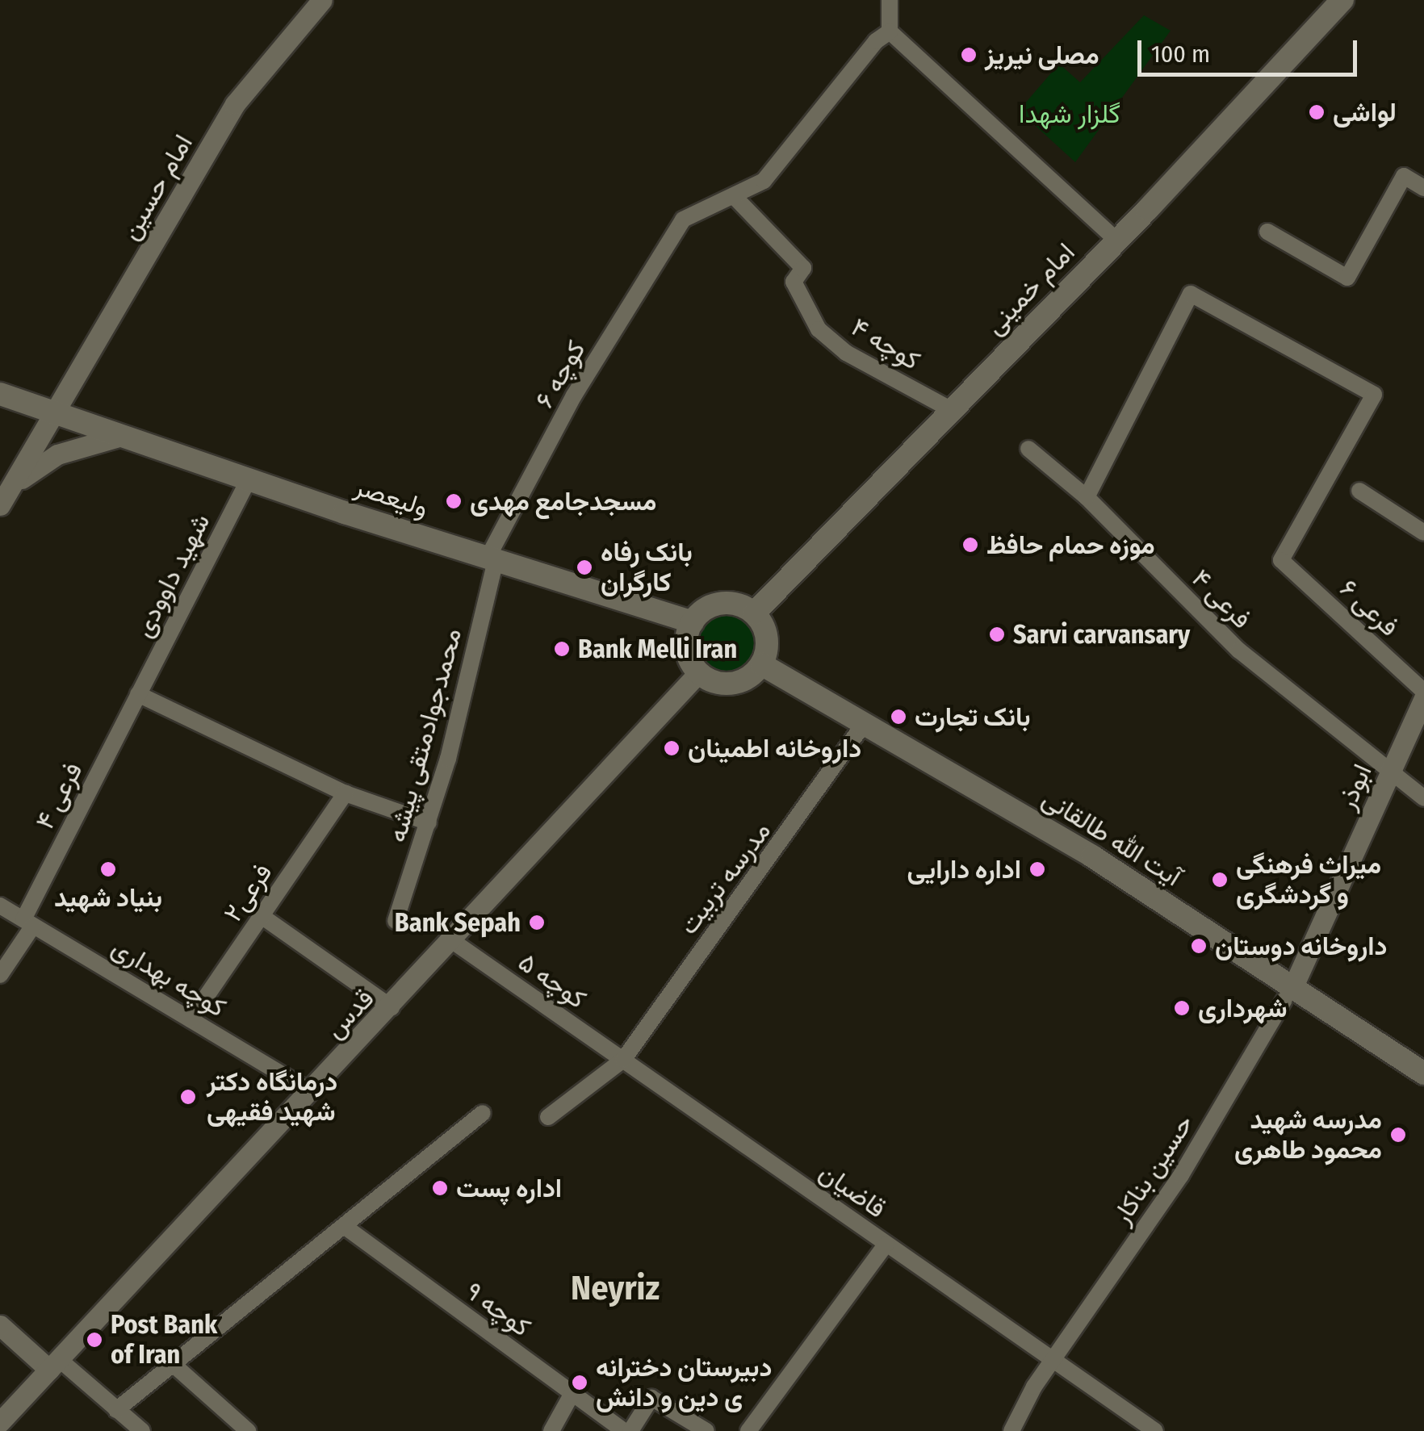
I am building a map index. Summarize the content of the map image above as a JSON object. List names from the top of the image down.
{
  "streets": {
    "main road": ["امام خمینی", "ولیعصر", "آیت الله طالقانی"],
    "street": [
      "امام حسین",
      "کوچه ۴",
      "۶ کوچه",
      "شهید داوودی",
      "فرعی ۴",
      "فرعی ۶",
      "محمدجوادمتقی پیشه",
      "ابوذر",
      "مدرسه تربیت",
      "فرعی۲",
      "کوچه بهداری",
      "کوچه ۵",
      "قدس",
      "حسین بناکار",
      "قاضیان",
      "کوچه ۹"
    ]
  },
  "crossings": [
    ["امام حسین", "ولیعصر"],
    ["امام خمینی", "کوچه ۴"],
    ["امام خمینی", "ولیعصر"],
    ["امام خمینی", "آیت الله طالقانی"],
    ["امام خمینی", "قدس"],
    ["کوچه ۴", "۶ کوچه"],
    ["۶ کوچه", "ولیعصر"],
    ["۶ کوچه", "محمدجوادمتقی پیشه"],
    ["ولیعصر", "شهید داوودی"],
    ["ولیعصر", "محمدجوادمتقی پیشه"],
    ["ولیعصر", "آیت الله طالقانی"],
    ["ولیعصر", "قدس"],
    ["شهید داوودی", "فرعی ۴"],
    ["فرعی ۴", "فرعی ۶"],
    ["فرعی ۴", "ابوذر"],
    ["فرعی ۴", "کوچه بهداری"],
    ["فرعی ۶", "ابوذر"],
    ["ابوذر", "آیت الله طالقانی"],
    ["ابوذر", "حسین بناکار"],
    ["آیت الله طالقانی", "مدرسه تربیت"],
    ["آیت الله طالقانی", "قدس"],
    ["آیت الله طالقانی", "حسین بناکار"],
    ["مدرسه تربیت", "کوچه ۵"],
    ["مدرسه تربیت", "قاضیان"],
    ["فرعی۲", "کوچه بهداری"],
    ["کوچه بهداری", "قدس"],
    ["کوچه ۵", "قدس"],
    ["کوچه ۵", "قاضیان"],
    ["حسین بناکار", "قاضیان"]
  ],
  "districts": ["Neyriz"],
  "parks": ["گلزار شهدا"],
  "places": [
    "مصلی نیریز",
    "لواشی",
    "مسجدجامع مهدی",
    "موزه حمام حافظ",
    "بانک رفاه کارگران",
    "Sarvi carvansary",
    "Bank Melli Iran",
    "بانک تجارت",
    "داروخانه اطمینان",
    "بنیاد شهید",
    "اداره دارایی",
    "میراث فرهنگی و گردشگری",
    "Bank Sepah",
    "داروخانه دوستان",
    "شهرداری",
    "درمانگاه دکتر شهید فقیهی",
    "مدرسه شهید محمود طاهری",
    "اداره پست",
    "Post Bank of Iran",
    "دبیرستان دخترانه ی دین و دانش"
  ],
  "scale_bar": "100 m"
}
